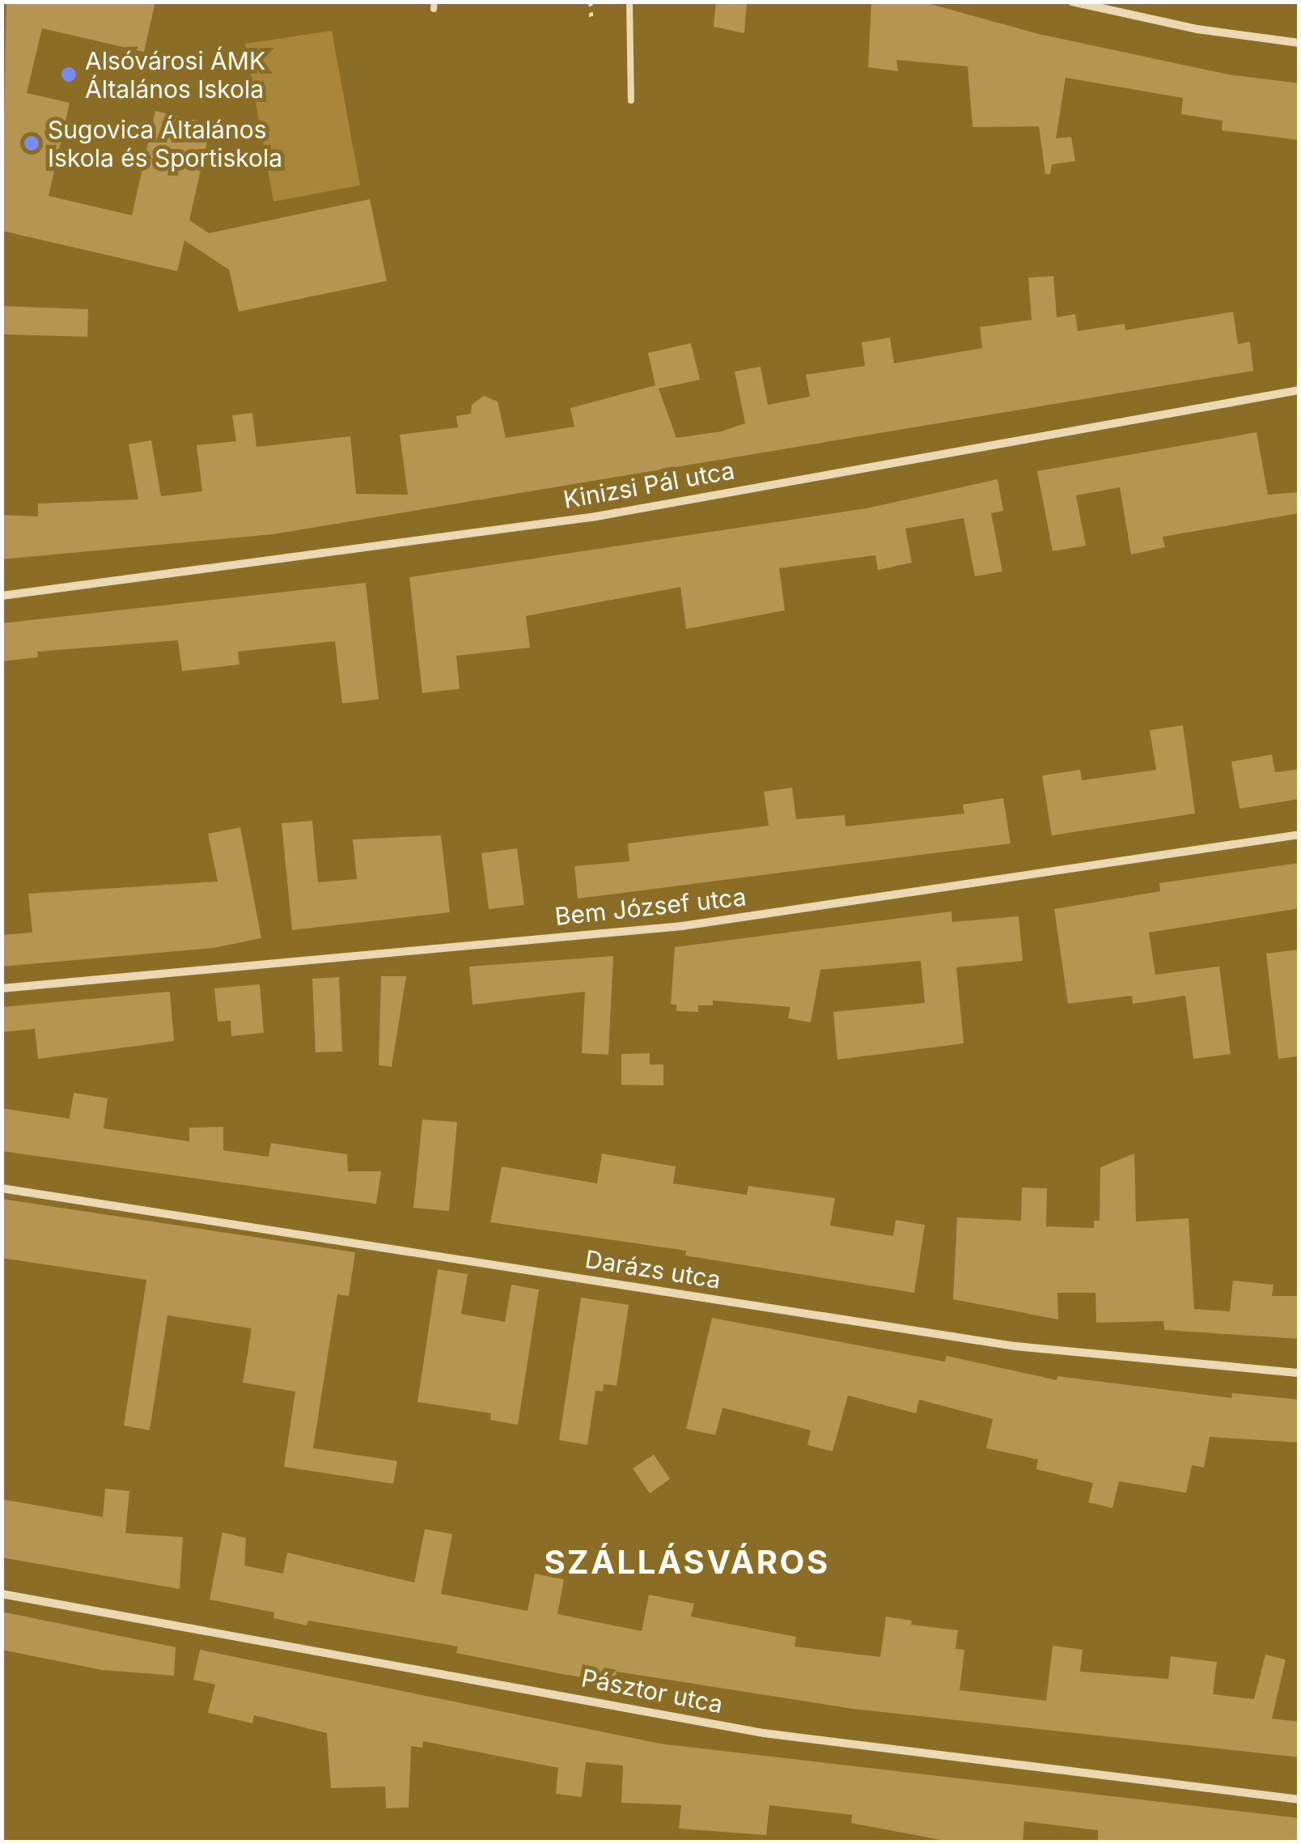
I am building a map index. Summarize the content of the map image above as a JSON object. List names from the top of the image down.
{
  "streets": {
    "street": [
      "Kinizsi Pál utca",
      "Bem József utca",
      "Darázs utca",
      "Pásztor utca"
    ]
  },
  "districts": ["SZÁLLÁSVÁROS"],
  "places": ["Alsóvárosi ÁMK Általános Iskola", "Sugovica Általános Iskola és Sportiskola"]
}
